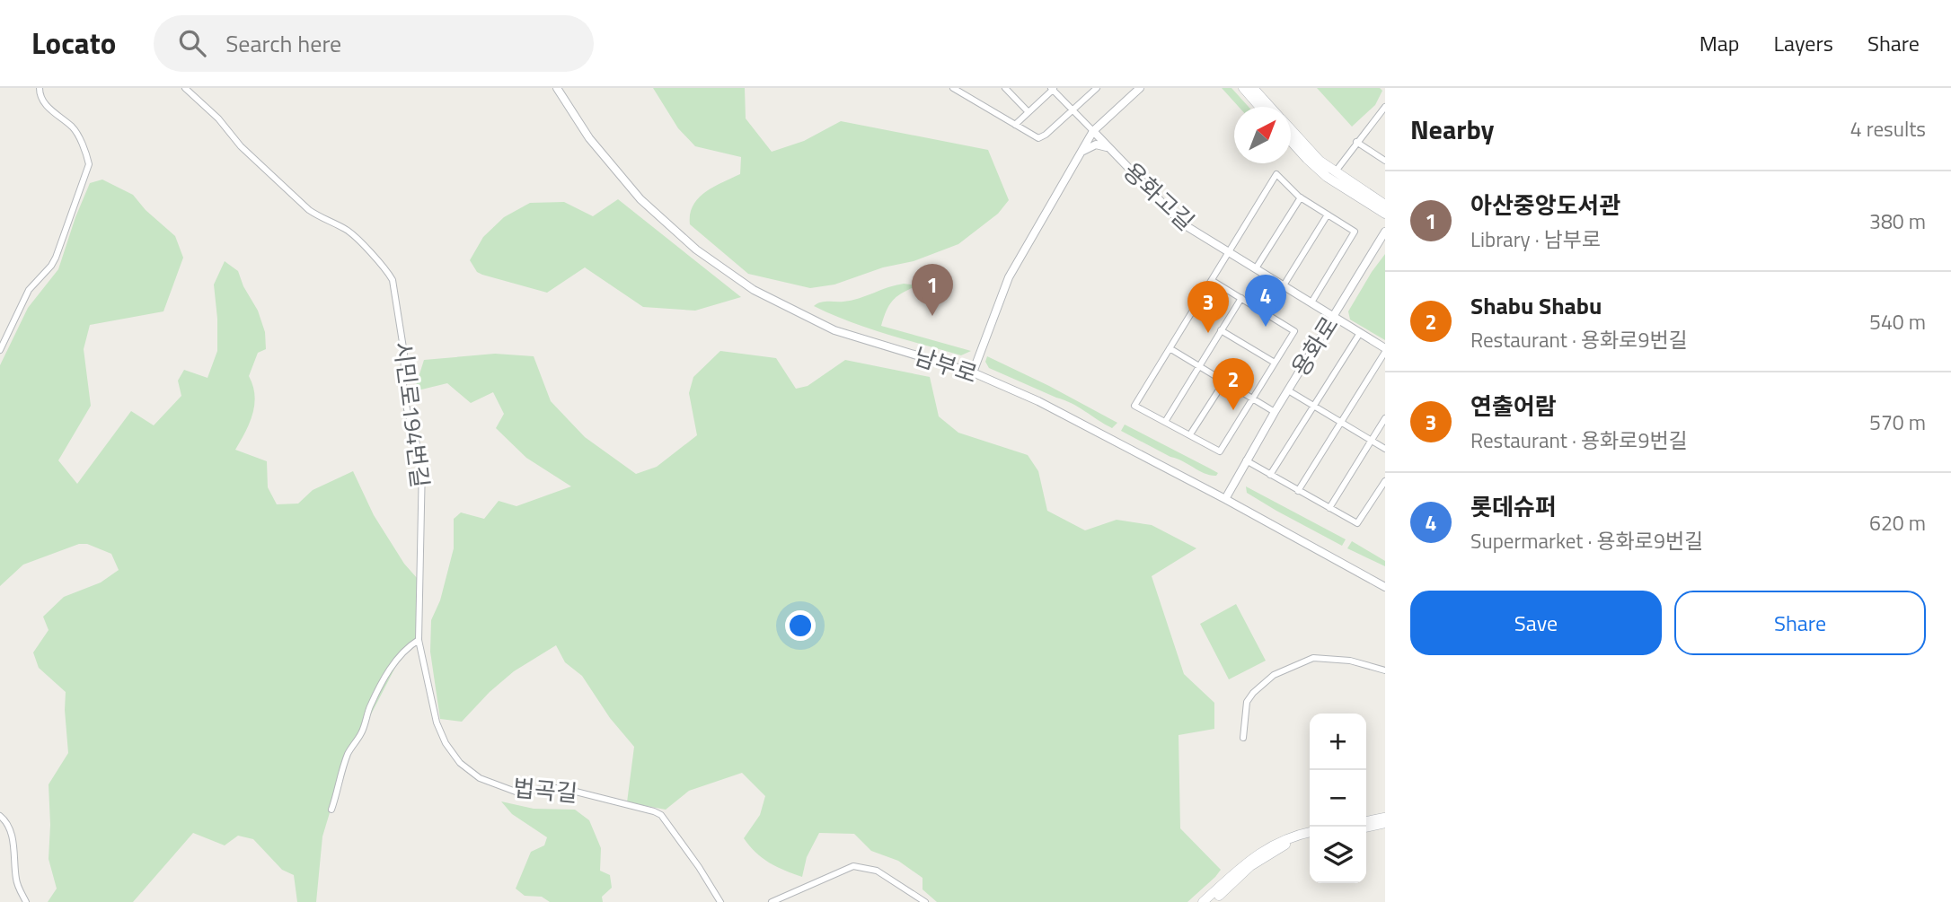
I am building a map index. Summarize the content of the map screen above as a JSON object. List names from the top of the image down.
{
  "streets": {
    "street": [
      "용화고길",
      "용화로",
      "남부로",
      "시민로194번길",
      "법곡길"
    ]
  },
  "crossings": [
    ["용화고길", "용화로"],
    ["용화로", "남부로"],
    ["시민로194번길", "법곡길"]
  ],
  "north": "top right",
  "page": {
    "header": "Locato",
    "search": "Search here",
    "nav": ["Map", "Layers", "Share"],
    "heading": ["Nearby", "4 results"],
    "list": [
      {
        "mark": "1",
        "name": "아산중앙도서관",
        "note": "Library · 남부로",
        "value": "380 m"
      },
      {
        "mark": "2",
        "name": "Shabu Shabu",
        "note": "Restaurant · 용화로9번길",
        "value": "540 m"
      },
      {
        "mark": "3",
        "name": "연출어람",
        "note": "Restaurant · 용화로9번길",
        "value": "570 m"
      },
      {
        "mark": "4",
        "name": "롯데슈퍼",
        "note": "Supermarket · 용화로9번길",
        "value": "620 m"
      }
    ],
    "pins": [
      "1",
      "4",
      "3",
      "2"
    ],
    "buttons": ["Save", "Share"],
    "map_buttons": ["+", "−"]
  }
}
